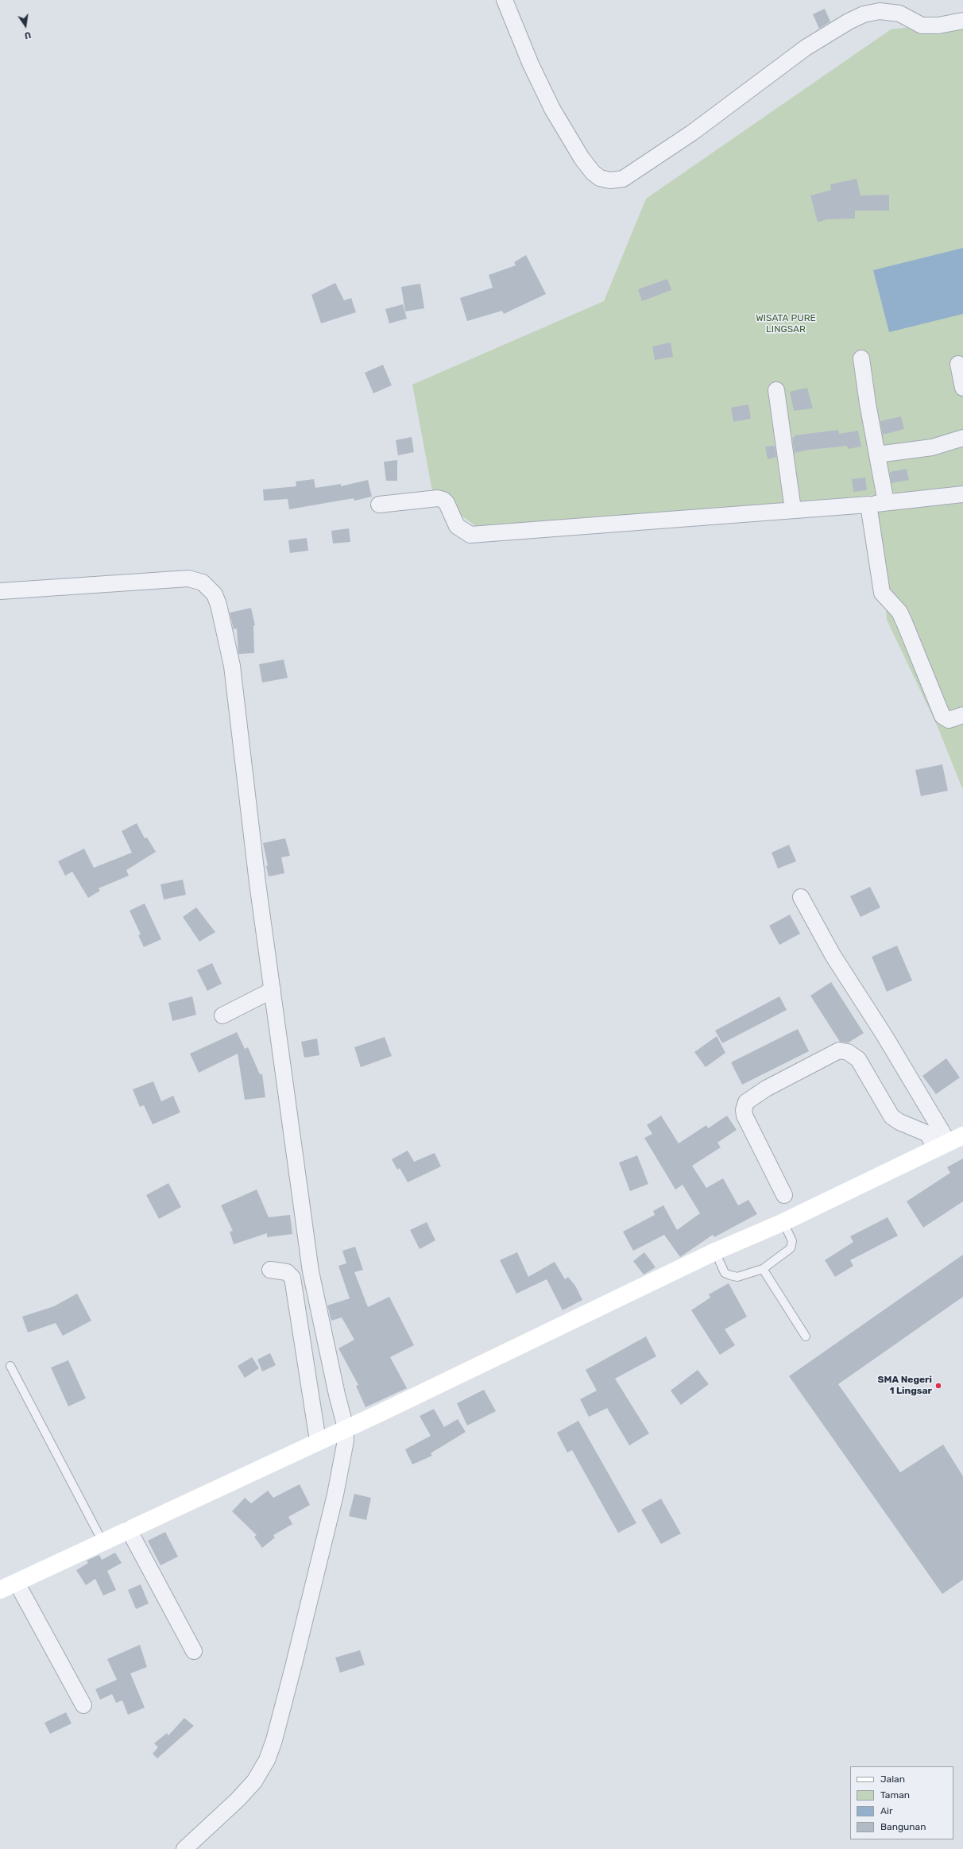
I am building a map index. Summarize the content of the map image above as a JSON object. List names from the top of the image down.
{
  "parks": ["WISATA PURE LINGSAR"],
  "places": ["SMA Negeri 1 Lingsar"],
  "legend": [
    "Jalan",
    "Taman",
    "Air",
    "Bangunan"
  ],
  "north": "bottom"
}
